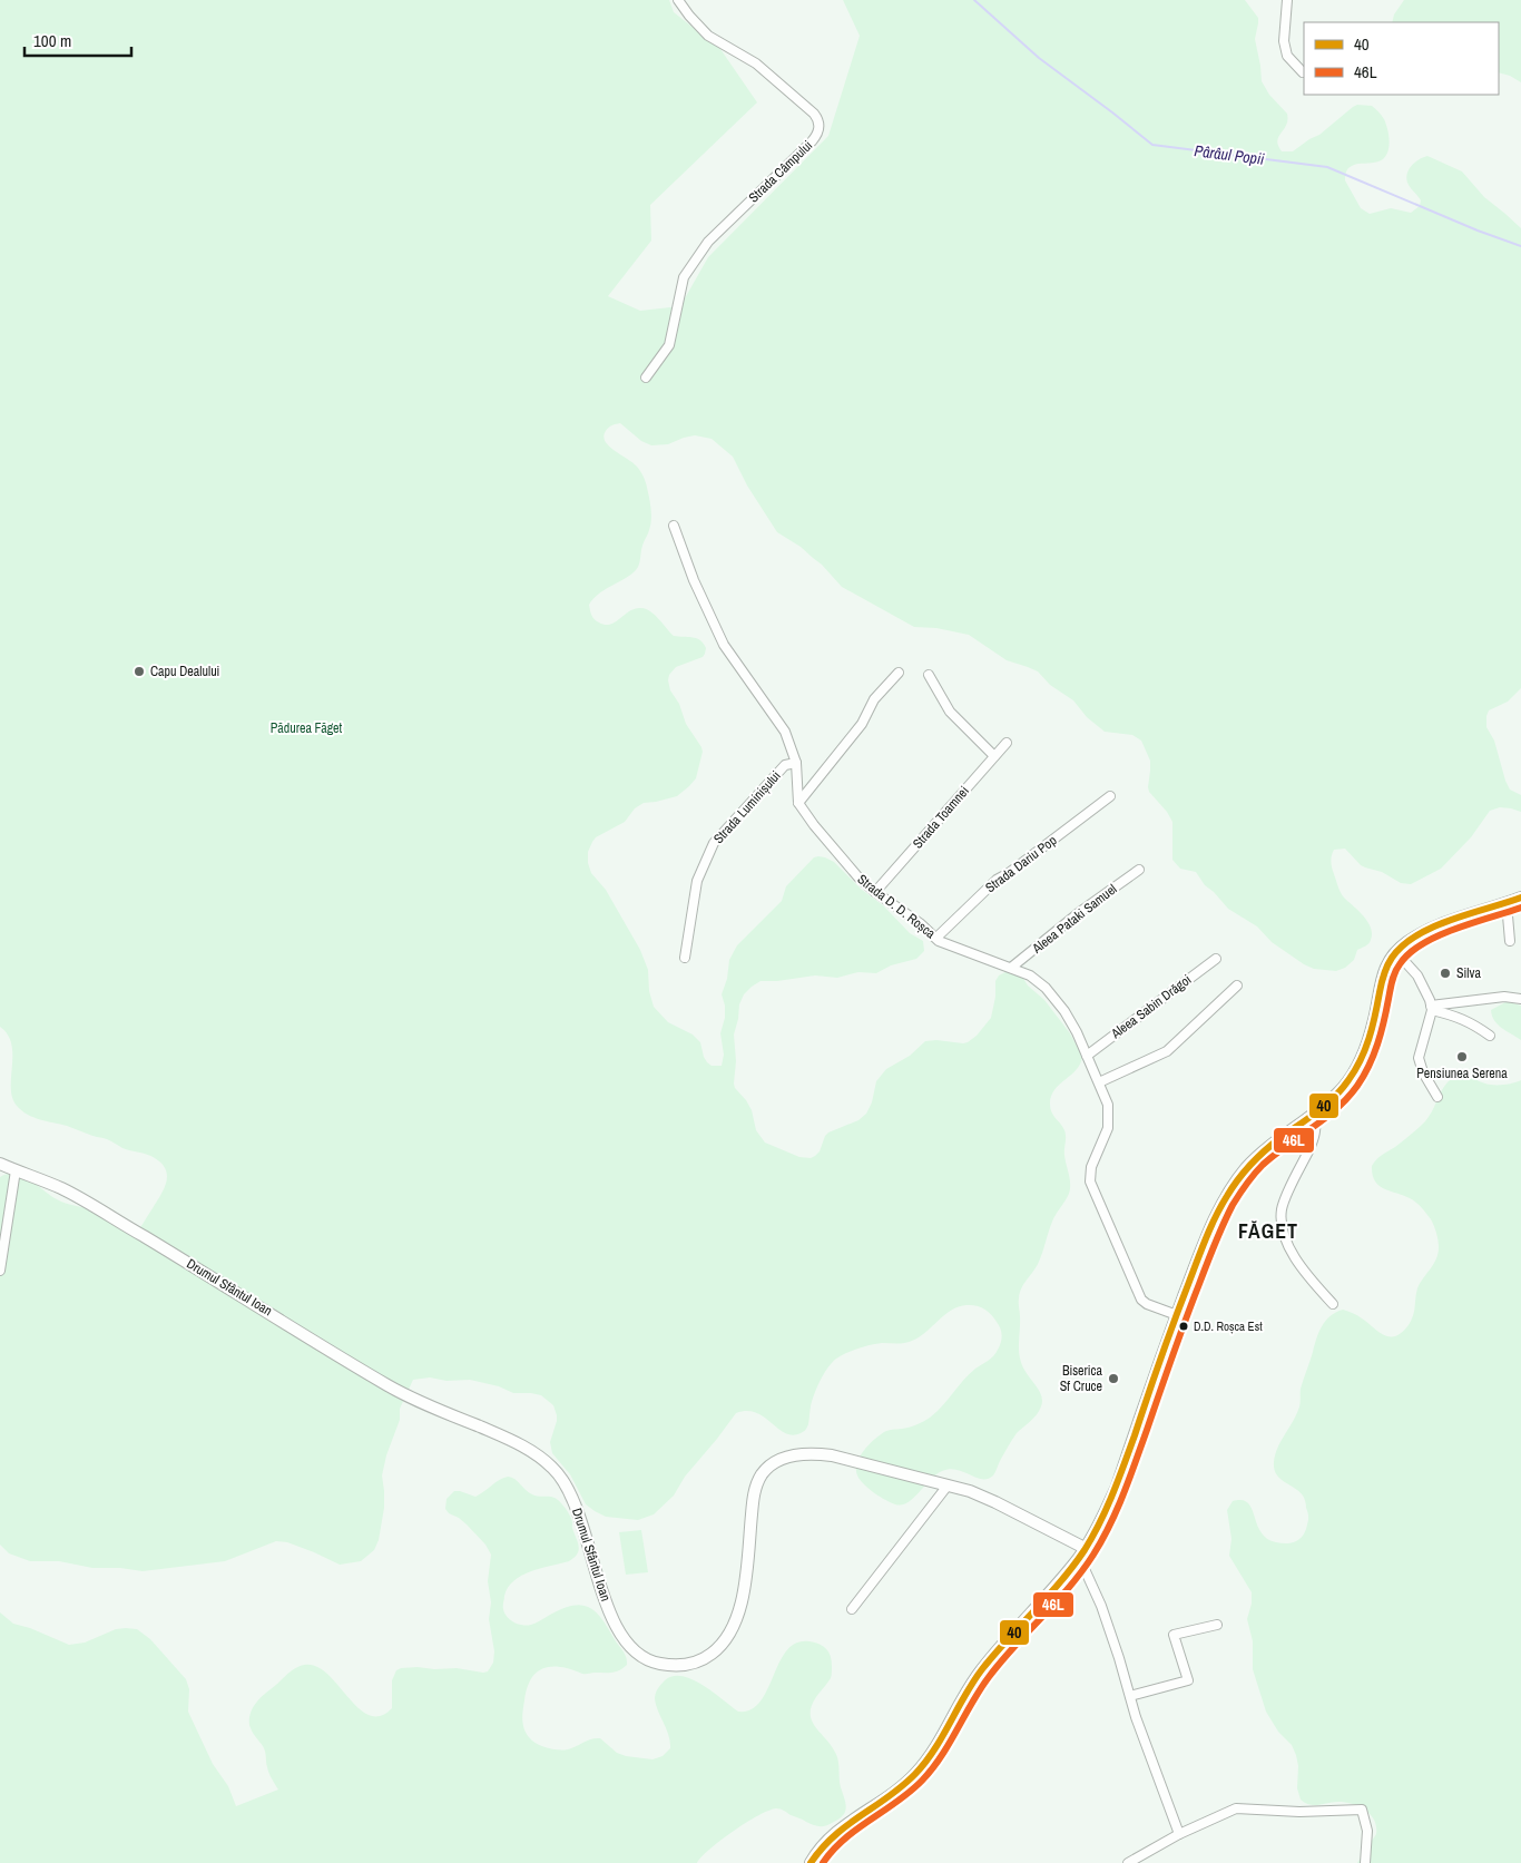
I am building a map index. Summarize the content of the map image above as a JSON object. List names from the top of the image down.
{
  "streets": {
    "main road": ["Drumul Sfântul Ioan"],
    "street": [
      "Strada Câmpului",
      "Strada Luminișului",
      "Strada Toamnei",
      "Strada Dariu Pop",
      "Strada D. D. Roșca",
      "Aleea Pataki Samuel",
      "Aleea Sabin Drăgoi"
    ]
  },
  "crossings": [
    ["Strada Luminișului", "Strada D. D. Roșca"],
    ["Strada Toamnei", "Strada D. D. Roșca"],
    ["Strada Dariu Pop", "Strada D. D. Roșca"],
    ["Strada D. D. Roșca", "Aleea Pataki Samuel"],
    ["Strada D. D. Roșca", "Aleea Sabin Drăgoi"]
  ],
  "districts": ["FĂGET"],
  "water": ["Pârâul Popii"],
  "parks": ["Pădurea Făget"],
  "places": [
    "Capu Dealului",
    "Silva",
    "Pensiunea Serena",
    "D.D. Roșca Est",
    "Biserica Sf Cruce"
  ],
  "lines": ["transit line 40", "transit line 46L"],
  "legend": ["40", "46L"],
  "scale_bar": "100 m"
}
